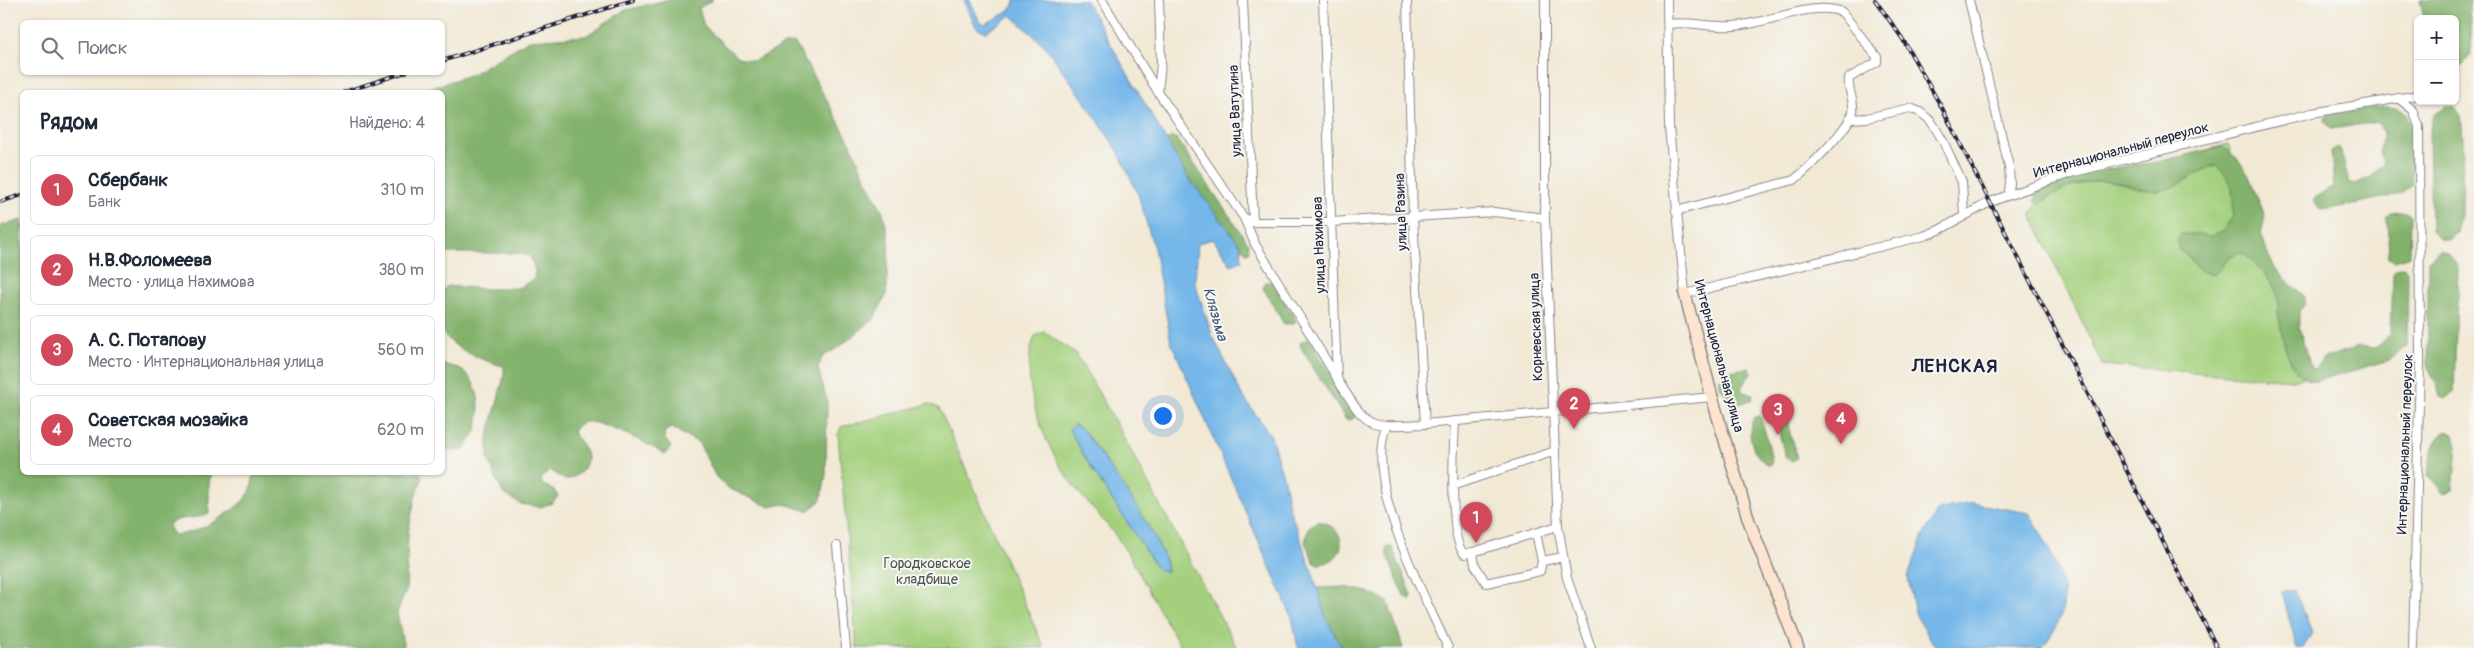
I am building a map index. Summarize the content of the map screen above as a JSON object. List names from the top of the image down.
{
  "streets": {
    "street": [
      "улица Ватутина",
      "Интернациональный переулок",
      "улица Разина",
      "улица Нахимова",
      "Корневская улица",
      "Интернациональная улица"
    ]
  },
  "crossings": [
    ["Интернациональный переулок", "Интернациональная улица"]
  ],
  "districts": ["ЛЕНСКАЯ"],
  "water": ["Клязьма"],
  "parks": ["Городковское кладбище"],
  "page": {
    "map_buttons": ["+", "−"],
    "search": "Поиск",
    "heading": ["Рядом", "Найдено: 4"],
    "list": [
      {
        "mark": "1",
        "name": "Сбербанк",
        "note": "Банк",
        "value": "310 m"
      },
      {
        "mark": "2",
        "name": "Н.В.Фоломеева",
        "note": "Место · улица Нахимова",
        "value": "380 m"
      },
      {
        "mark": "3",
        "name": "А. С. Потапову",
        "note": "Место · Интернациональная улица",
        "value": "560 m"
      },
      {
        "mark": "4",
        "name": "Советская мозайка",
        "note": "Место",
        "value": "620 m"
      }
    ],
    "pins": [
      "2",
      "3",
      "4",
      "1"
    ]
  }
}
